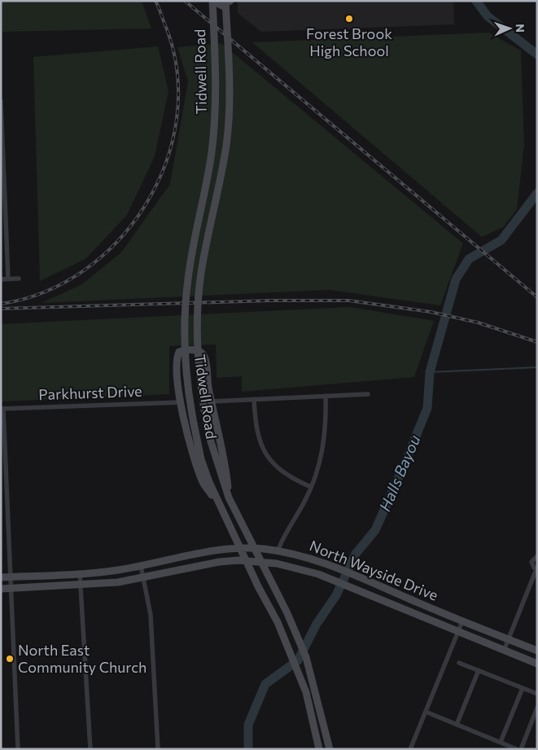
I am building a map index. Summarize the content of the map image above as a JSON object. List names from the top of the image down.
{
  "streets": {
    "main road": ["Tidwell Road", "North Wayside Drive"],
    "street": ["Parkhurst Drive"]
  },
  "crossings": [
    ["Tidwell Road", "North Wayside Drive"]
  ],
  "water": ["Halls Bayou"],
  "places": ["Forest Brook High School", "North East Community Church"],
  "north": "right"
}
